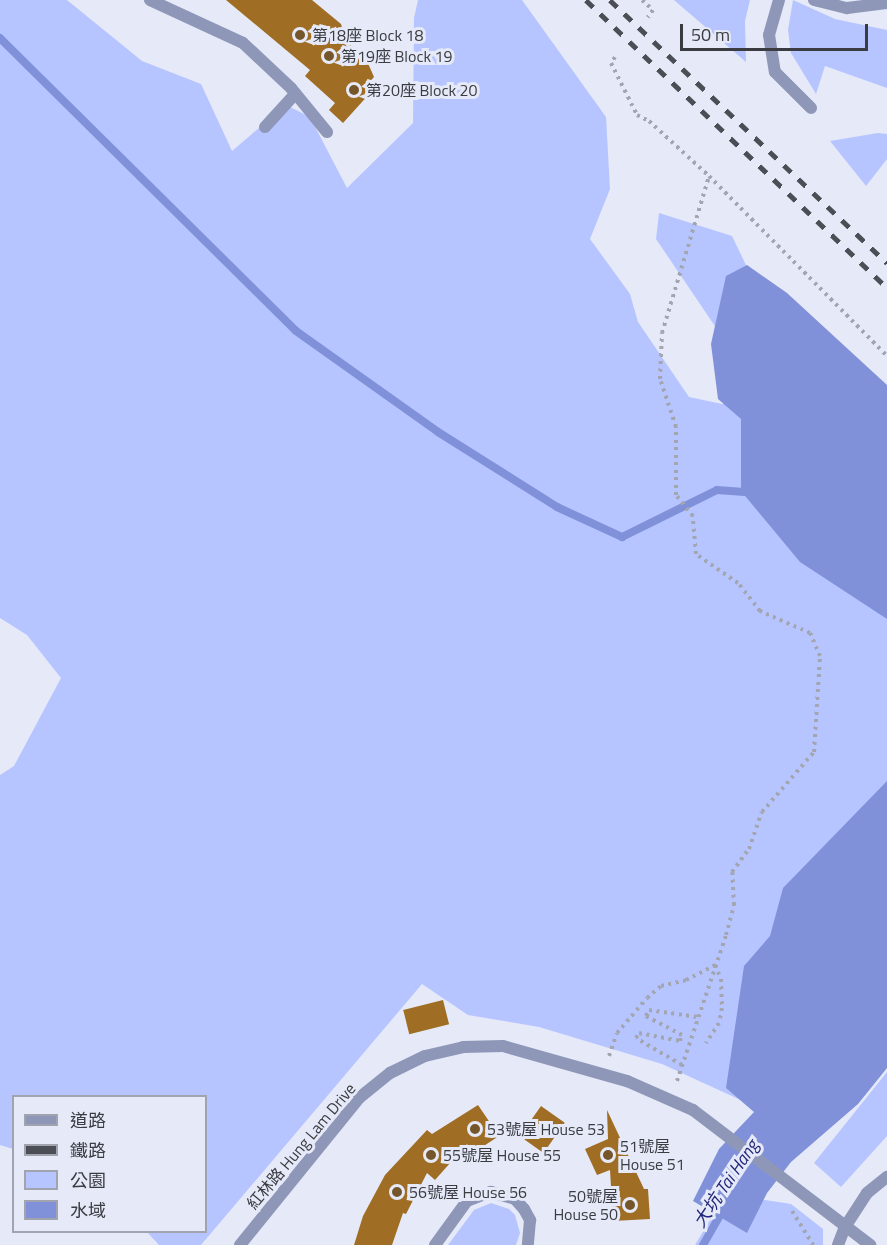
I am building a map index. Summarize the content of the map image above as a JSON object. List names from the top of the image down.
{
  "streets": {
    "street": ["紅林路 Hung Lam Drive"]
  },
  "water": ["大坑 Tai Hang"],
  "places": [
    "第18座 Block 18",
    "第19座 Block 19",
    "第20座 Block 20",
    "53號屋 House 53",
    "55號屋 House 55",
    "51號屋 House 51",
    "56號屋 House 56",
    "50號屋 House 50"
  ],
  "legend": [
    "道路",
    "鐵路",
    "公園",
    "水域"
  ],
  "scale_bar": "50 m"
}
